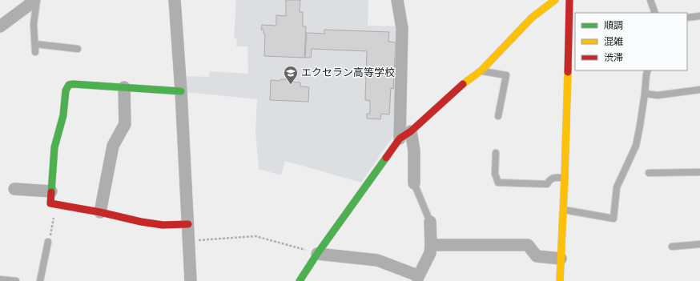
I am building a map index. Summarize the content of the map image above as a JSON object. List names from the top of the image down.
{
  "places": {
    "school or university": ["エクセラン高等学校"]
  },
  "legend": ["順調", "混雑", "渋滞"]
}
